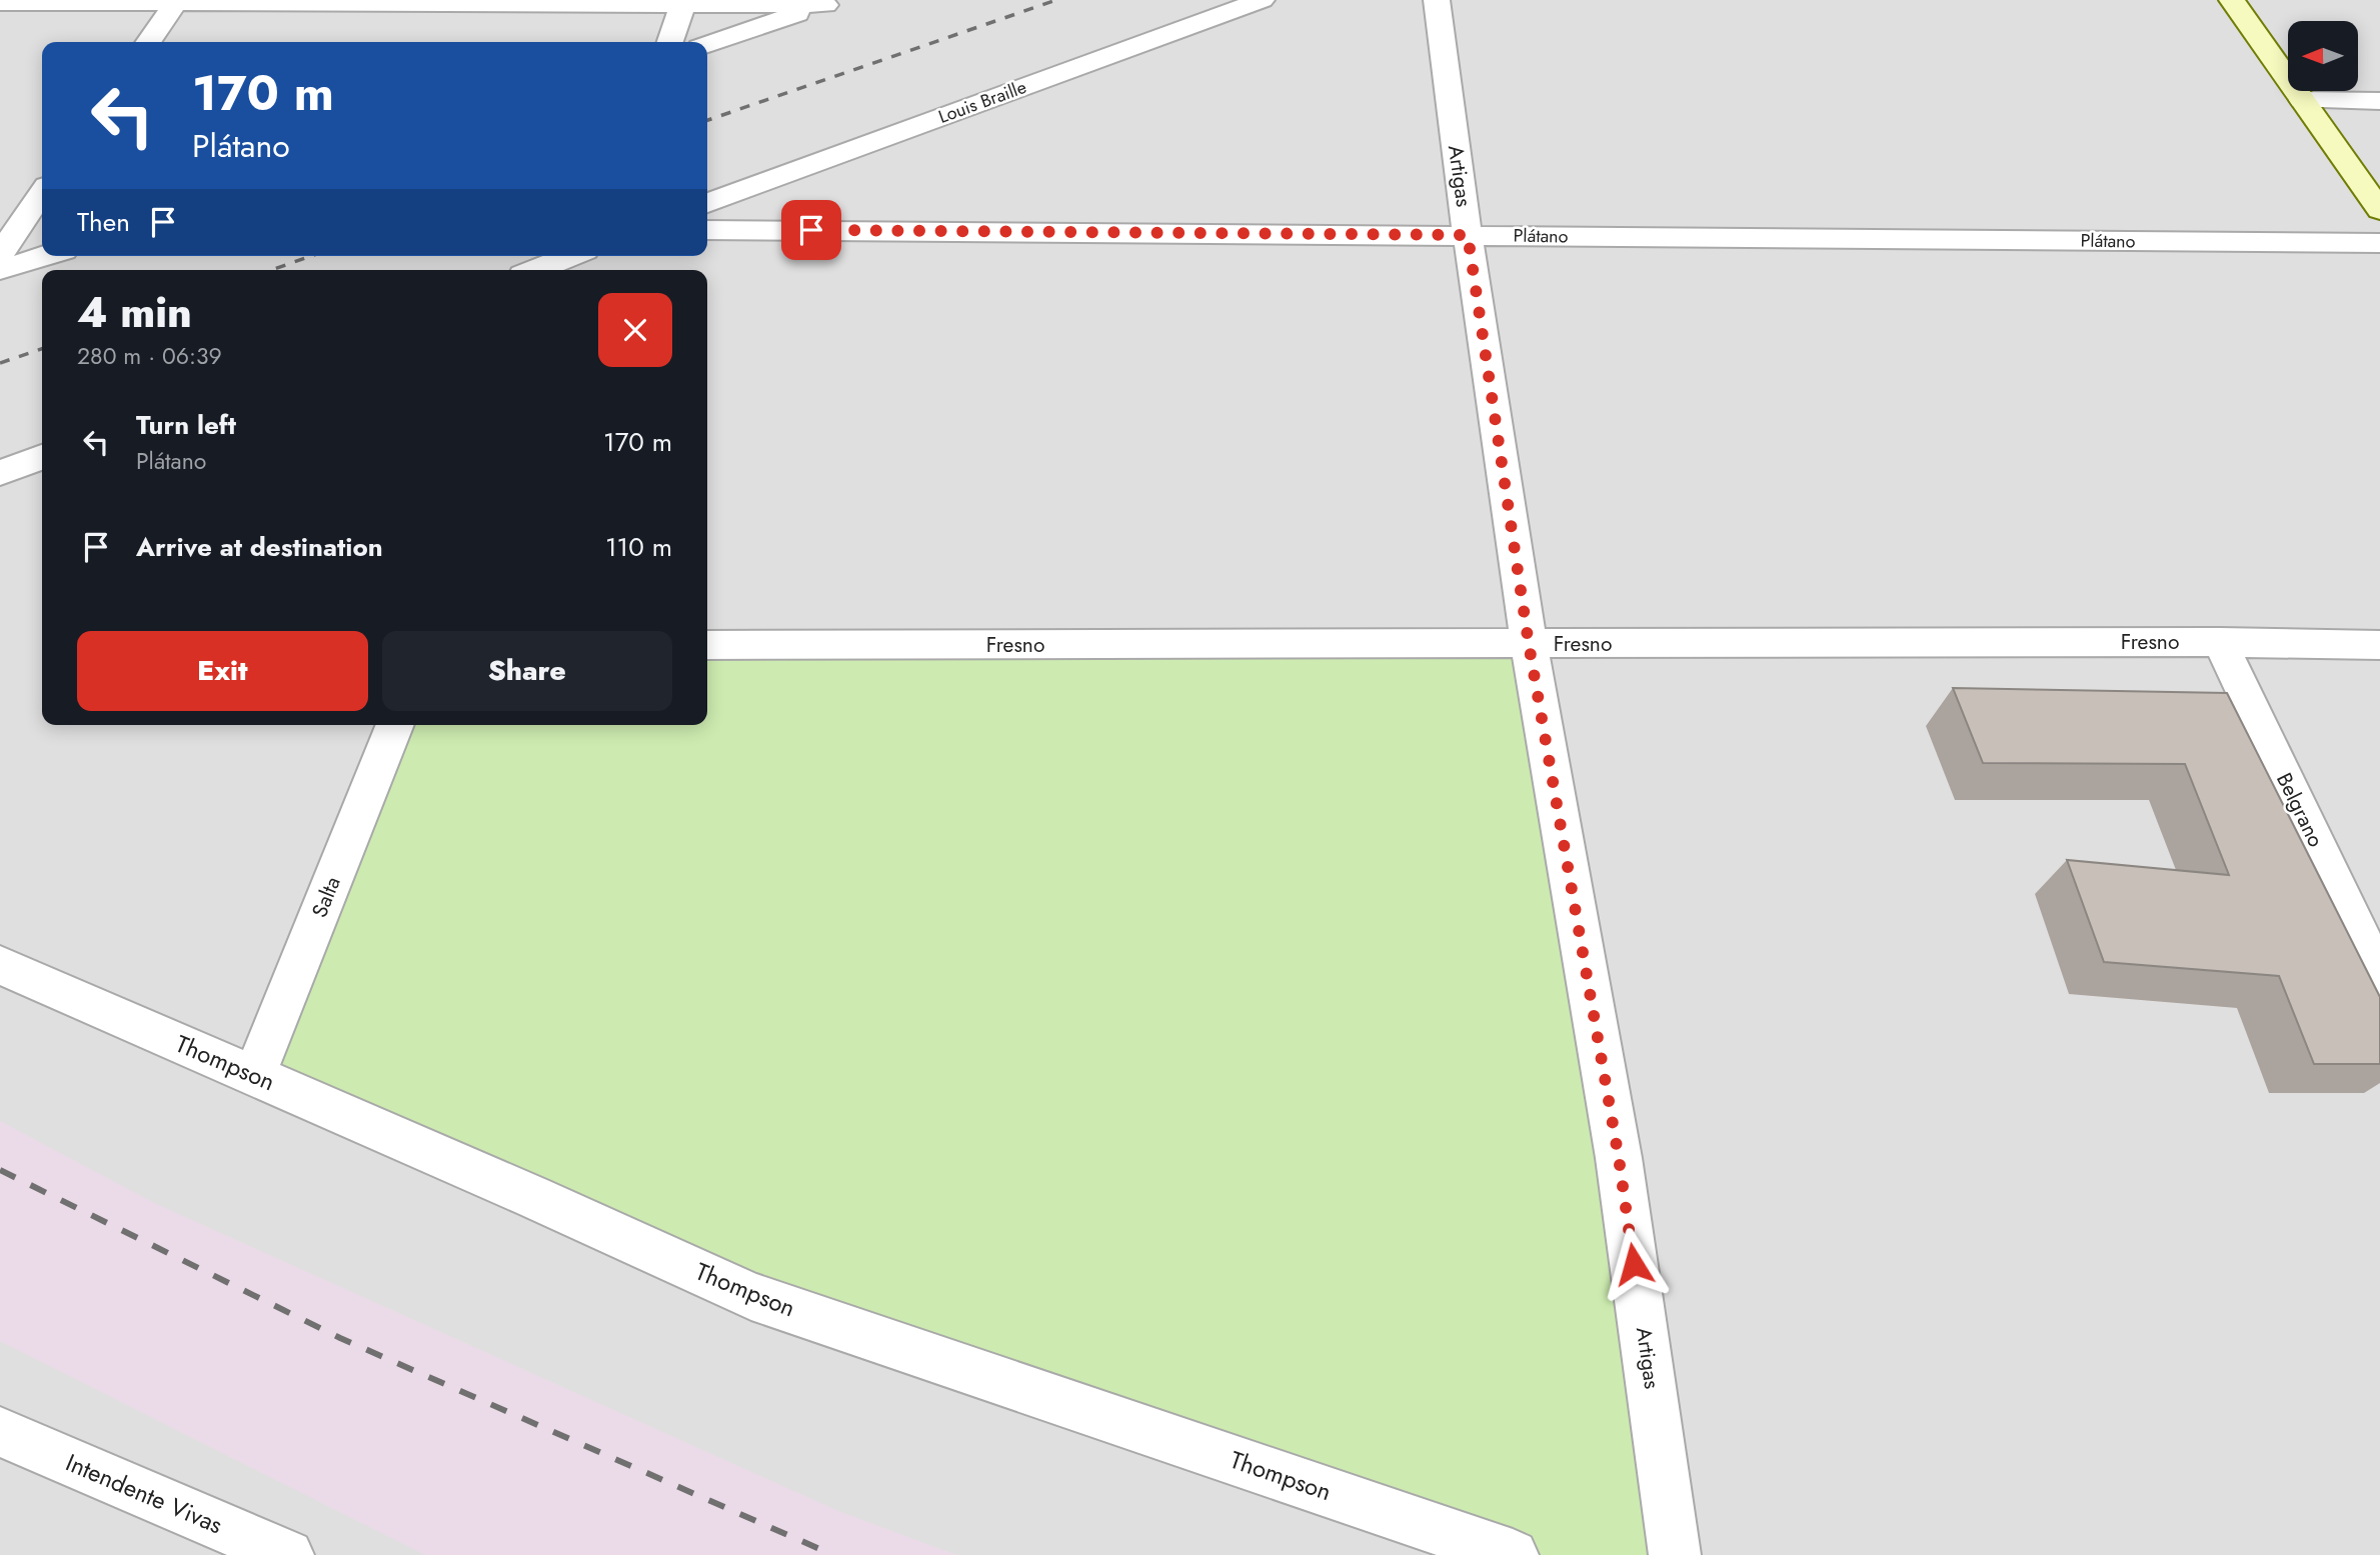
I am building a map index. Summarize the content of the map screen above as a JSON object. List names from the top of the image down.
{
  "streets": {
    "street": [
      "Louis Braille",
      "Artigas",
      "Plátano",
      "Fresno",
      "Belgrano",
      "Salta",
      "Thompson",
      "Intendente Vivas"
    ]
  },
  "crossings": [
    ["Artigas", "Plátano"],
    ["Artigas", "Fresno"],
    ["Fresno", "Belgrano"],
    ["Salta", "Thompson"]
  ],
  "north": "left",
  "page": {
    "turn": ["170 m", "Plátano"],
    "then": "Then",
    "heading": ["4 min", "280 m · 06:39"],
    "list": [
      {
        "name": "Turn left",
        "note": "Plátano",
        "value": "170 m"
      },
      {
        "name": "Arrive at destination",
        "value": "110 m"
      }
    ],
    "buttons": ["Exit", "Share"]
  }
}
